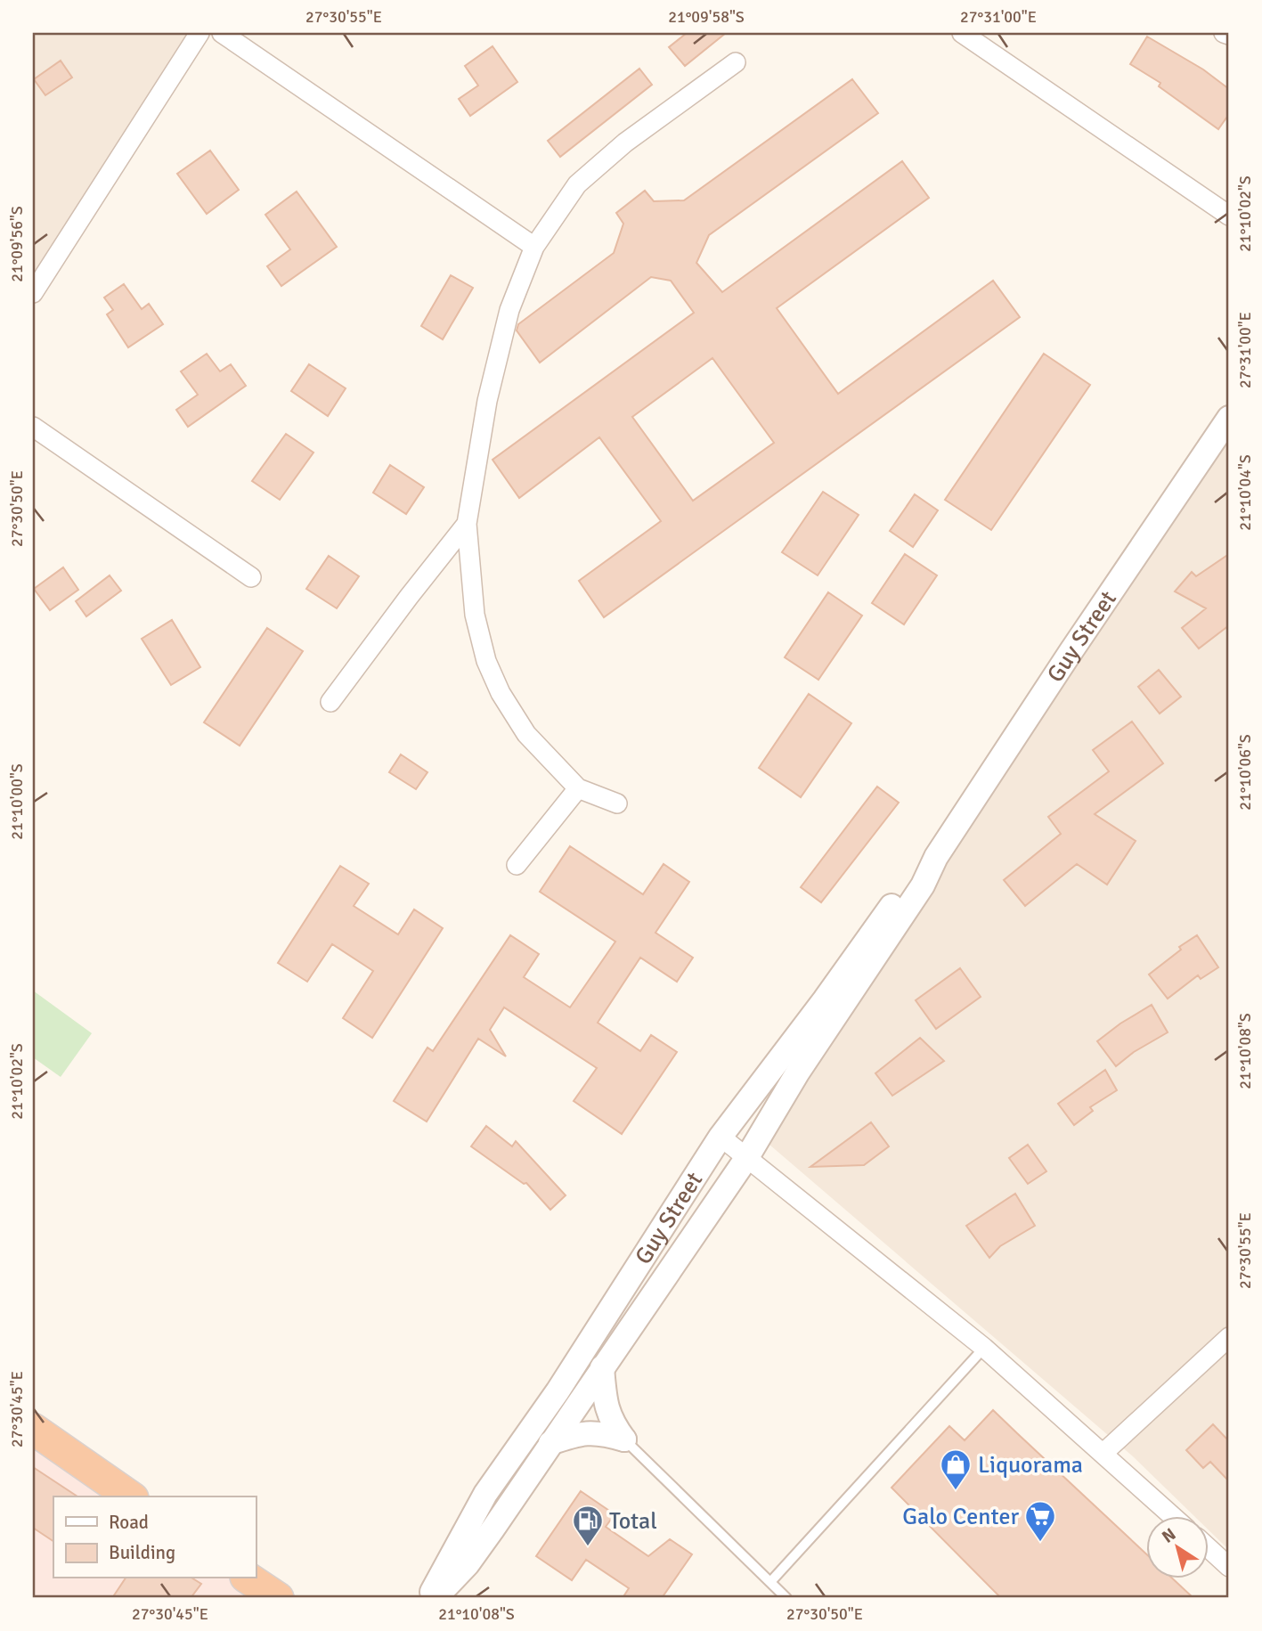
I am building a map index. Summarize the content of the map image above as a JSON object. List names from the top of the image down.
{
  "streets": {
    "street": ["Guy Street"]
  },
  "places": {
    "shop": ["Liquorama"],
    "supermarket": ["Galo Center"],
    "fuel station": ["Total"]
  },
  "legend": ["Road", "Building"],
  "north": "top left",
  "coordinates": [
    "27°30'55\"E",
    "21°09'58\"S",
    "27°31'00\"E",
    "21°10'02\"S",
    "21°09'56\"S",
    "21°10'04\"S",
    "27°30'50\"E",
    "21°10'06\"S",
    "21°10'00\"S",
    "21°10'08\"S",
    "27°30'45\"E"
  ]
}
